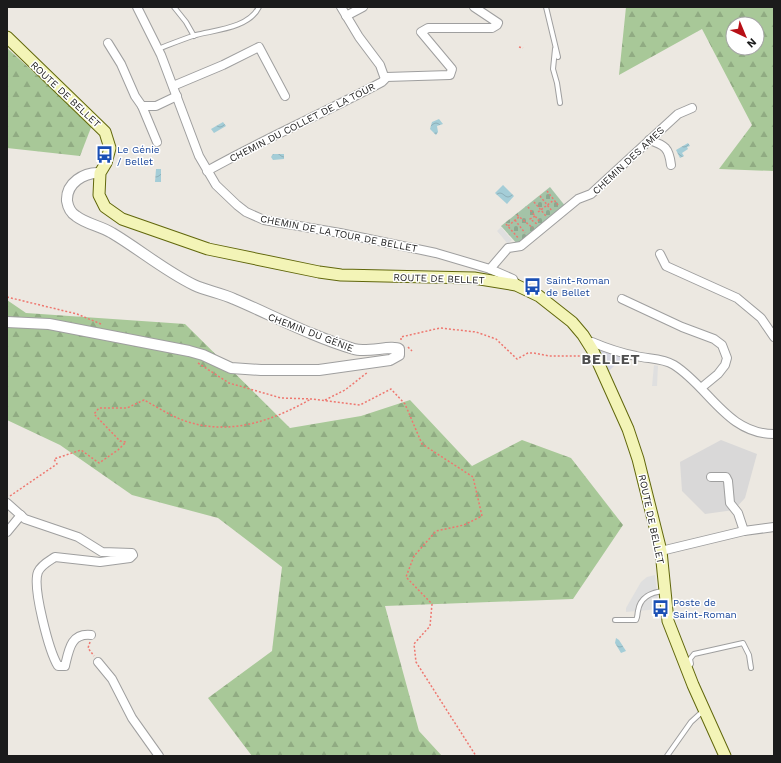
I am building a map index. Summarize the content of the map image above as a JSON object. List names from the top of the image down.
{
  "streets": {
    "main road": ["ROUTE DE BELLET"],
    "street": [
      "CHEMIN DU COLLET DE LA TOUR",
      "CHEMIN DES AMES",
      "CHEMIN DE LA TOUR DE BELLET",
      "CHEMIN DU GÉNIE"
    ]
  },
  "crossings": [
    ["ROUTE DE BELLET", "CHEMIN DE LA TOUR DE BELLET"],
    ["ROUTE DE BELLET", "CHEMIN DU GÉNIE"],
    ["CHEMIN DU COLLET DE LA TOUR", "CHEMIN DE LA TOUR DE BELLET"],
    ["CHEMIN DES AMES", "CHEMIN DE LA TOUR DE BELLET"]
  ],
  "districts": ["BELLET"],
  "places": {
    "bus stop": ["Le Génie / Bellet", "Saint-Roman de Bellet", "Poste de Saint-Roman"]
  },
  "north": "bottom right"
}
